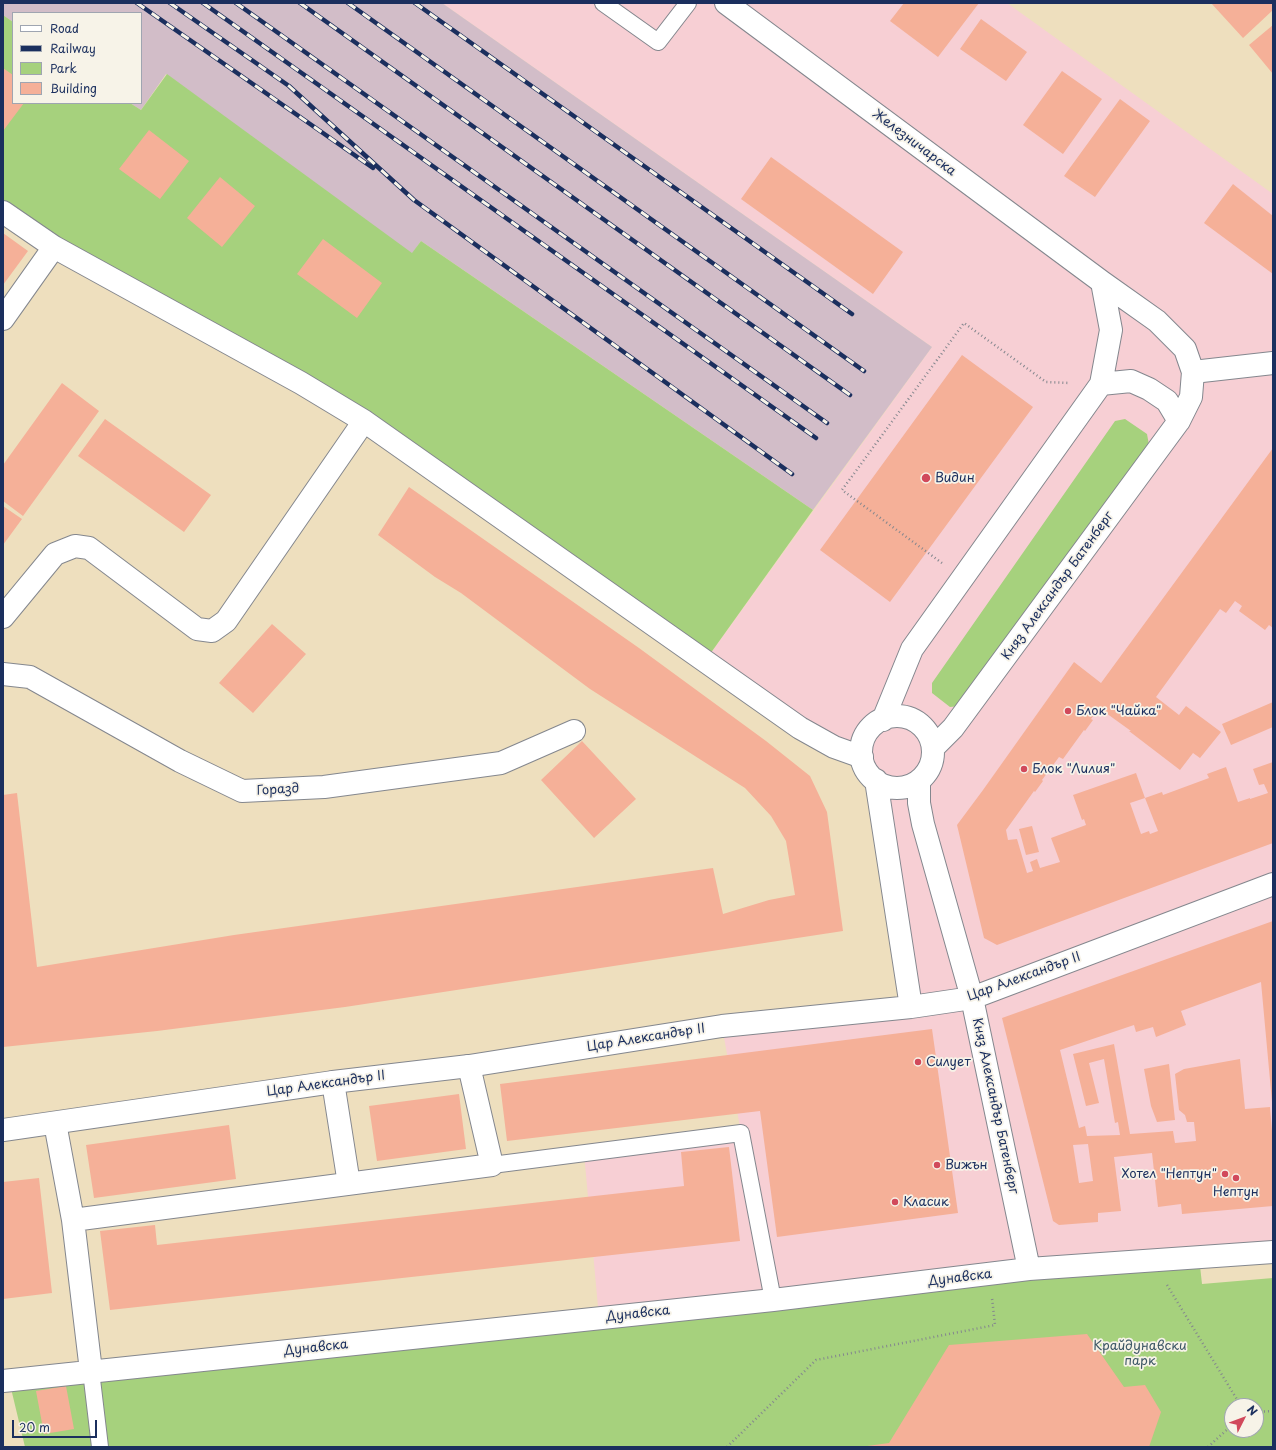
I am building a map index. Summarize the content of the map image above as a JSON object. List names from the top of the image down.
{
  "streets": {
    "street": [
      "Железничарска",
      "Княз Александър Батенберг",
      "Горазд",
      "Цар Александър II",
      "Дунавска"
    ]
  },
  "crossings": [
    ["Железничарска", "Княз Александър Батенберг"],
    ["Княз Александър Батенберг", "Цар Александър II"],
    ["Княз Александър Батенберг", "Дунавска"]
  ],
  "parks": ["Крайдунавски парк"],
  "places": [
    "Видин",
    "Блок \"Чайка\"",
    "Блок \"Лилия\"",
    "Силует",
    "Вижън",
    "Хотел \"Нептун\"",
    "Нептун",
    "Класик"
  ],
  "legend": [
    "Road",
    "Railway",
    "Park",
    "Building"
  ],
  "scale_bar": "20 m",
  "north": "top right"
}
